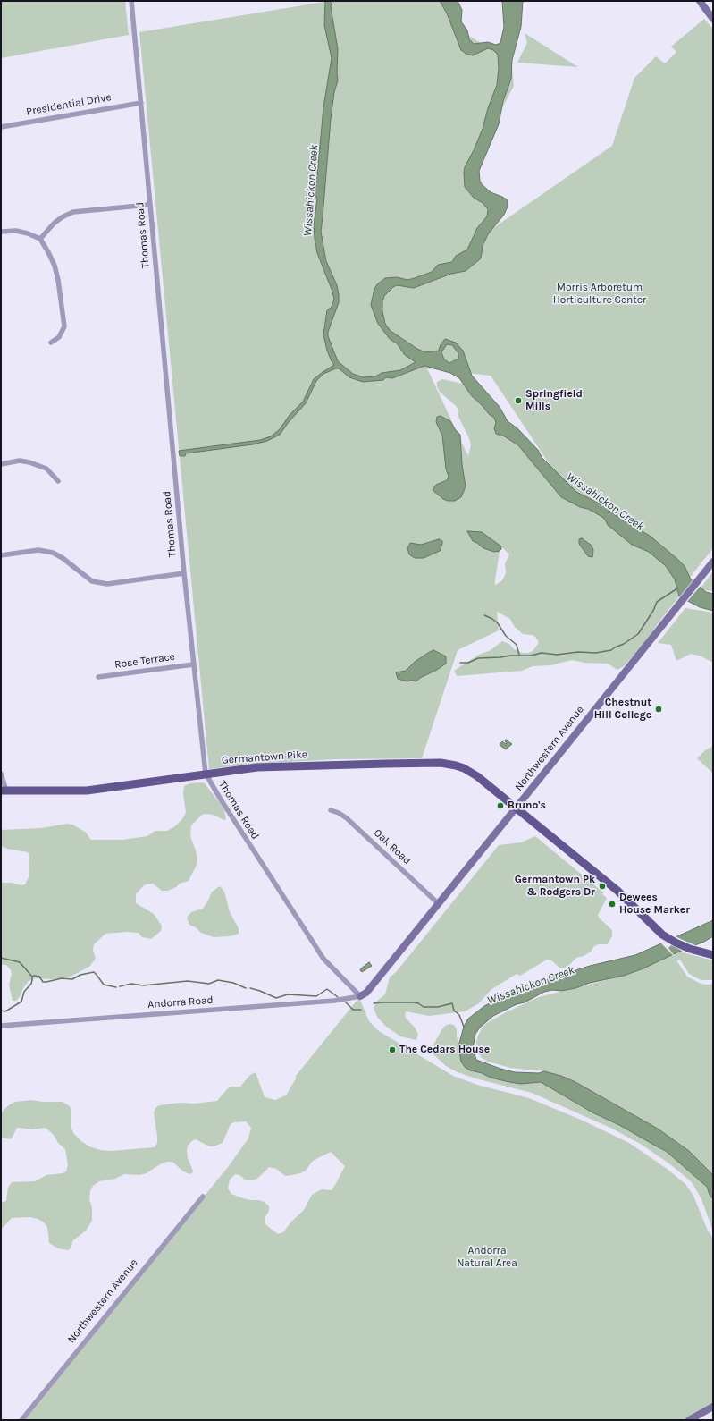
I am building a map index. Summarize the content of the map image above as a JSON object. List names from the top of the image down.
{
  "streets": {
    "main road": ["Germantown Pike"],
    "street": [
      "Presidential Drive",
      "Thomas Road",
      "Rose Terrace",
      "Northwestern Avenue",
      "Oak Road",
      "Andorra Road"
    ]
  },
  "crossings": [
    ["Presidential Drive", "Thomas Road"],
    ["Thomas Road", "Rose Terrace"],
    ["Thomas Road", "Northwestern Avenue"],
    ["Thomas Road", "Germantown Pike"],
    ["Thomas Road", "Andorra Road"],
    ["Northwestern Avenue", "Germantown Pike"],
    ["Northwestern Avenue", "Oak Road"],
    ["Northwestern Avenue", "Andorra Road"]
  ],
  "water": ["Wissahickon Creek"],
  "parks": ["Morris Arboretum Horticulture Center", "Andorra Natural Area"],
  "places": [
    "Springfield Mills",
    "Chestnut Hill College",
    "Bruno's",
    "Germantown Pk & Rodgers Dr",
    "Dewees House Marker",
    "The Cedars House"
  ]
}
